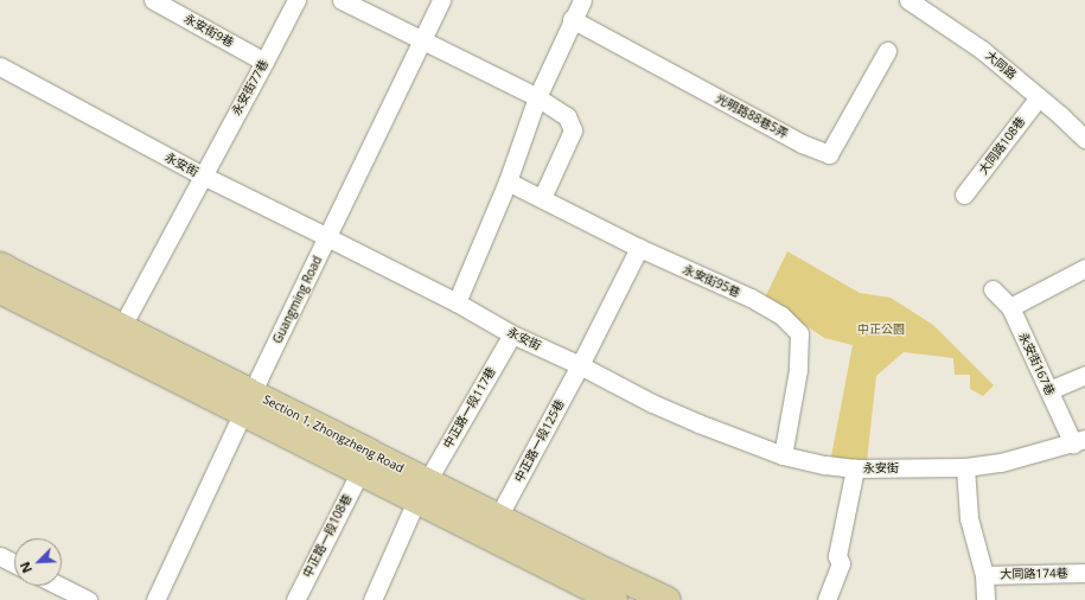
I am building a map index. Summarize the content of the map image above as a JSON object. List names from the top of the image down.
{
  "streets": {
    "main road": ["Section 1, Zhongzheng Road"],
    "street": [
      "永安街9巷",
      "大同路",
      "永安街77巷",
      "光明路88巷5弄",
      "大同路108巷",
      "永安街",
      "永安街95巷",
      "Guangming Road",
      "永安街167巷",
      "中正路一段117巷",
      "中正路一段125巷",
      "中正路一段108巷",
      "大同路174巷"
    ]
  },
  "crossings": [
    ["永安街9巷", "永安街77巷"],
    ["大同路", "大同路108巷"],
    ["永安街77巷", "永安街"],
    ["永安街77巷", "Section 1, Zhongzheng Road"],
    ["永安街", "永安街95巷"],
    ["永安街", "Guangming Road"],
    ["永安街", "永安街167巷"],
    ["永安街", "中正路一段117巷"],
    ["永安街", "中正路一段125巷"],
    ["永安街95巷", "中正路一段125巷"],
    ["Guangming Road", "Section 1, Zhongzheng Road"],
    ["中正路一段117巷", "Section 1, Zhongzheng Road"],
    ["Section 1, Zhongzheng Road", "中正路一段125巷"],
    ["Section 1, Zhongzheng Road", "中正路一段108巷"]
  ],
  "parks": ["中正公園"],
  "north": "bottom left"
}
